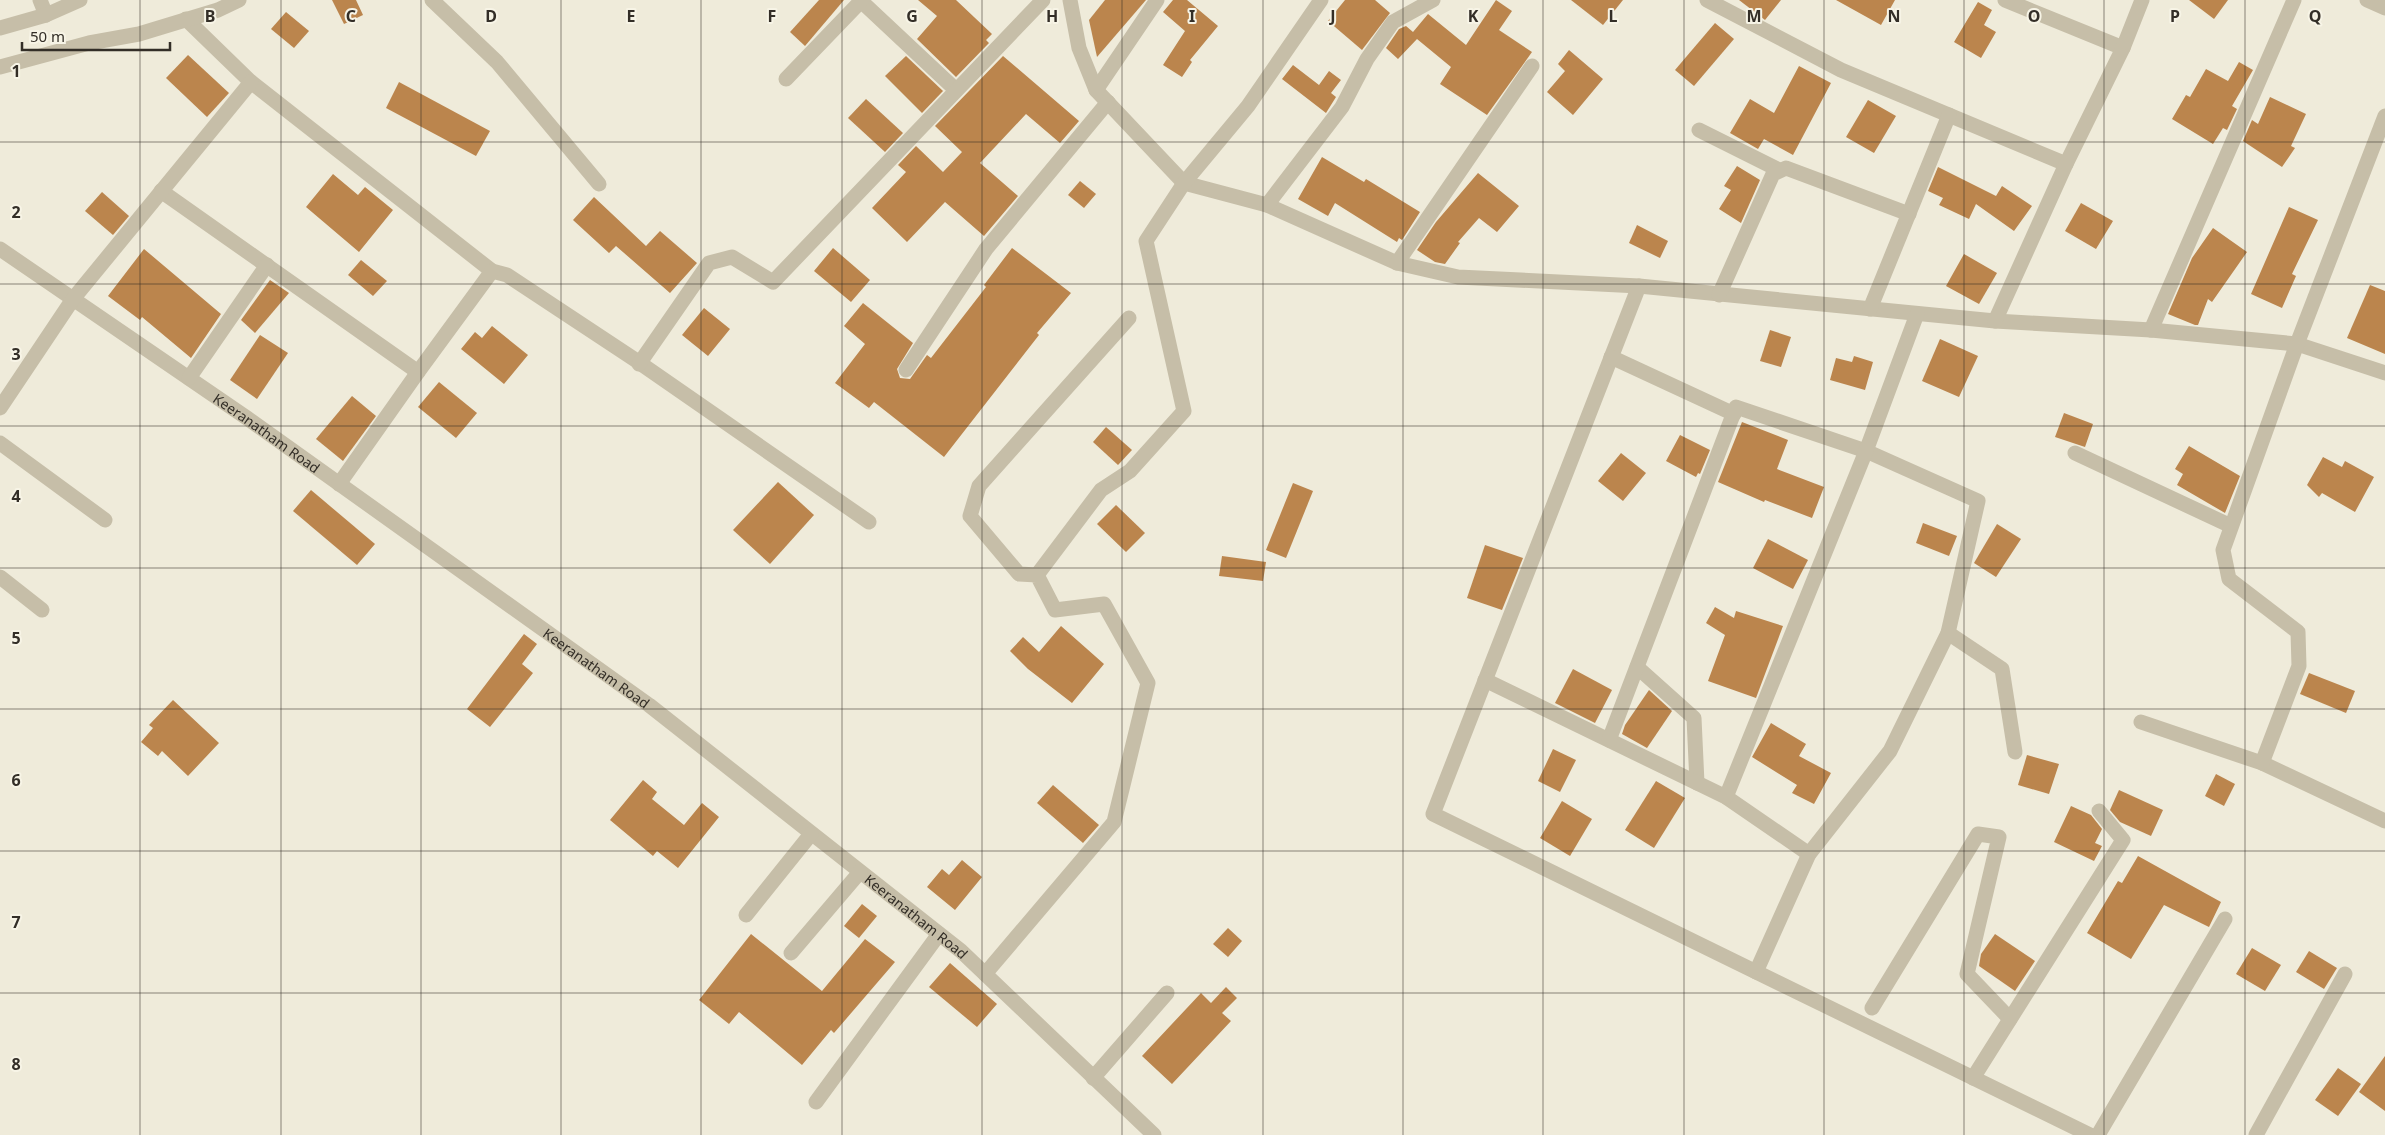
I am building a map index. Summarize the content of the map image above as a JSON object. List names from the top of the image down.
{
  "streets": {
    "street": ["Keeranatham Road"]
  },
  "scale_bar": "50 m",
  "grid": {
    "columns": [
      "B",
      "C",
      "D",
      "E",
      "F",
      "G",
      "H",
      "I",
      "J",
      "K",
      "L",
      "M",
      "N",
      "O",
      "P",
      "Q"
    ],
    "rows": [
      "1",
      "2",
      "3",
      "4",
      "5",
      "6",
      "7",
      "8"
    ]
  }
}
